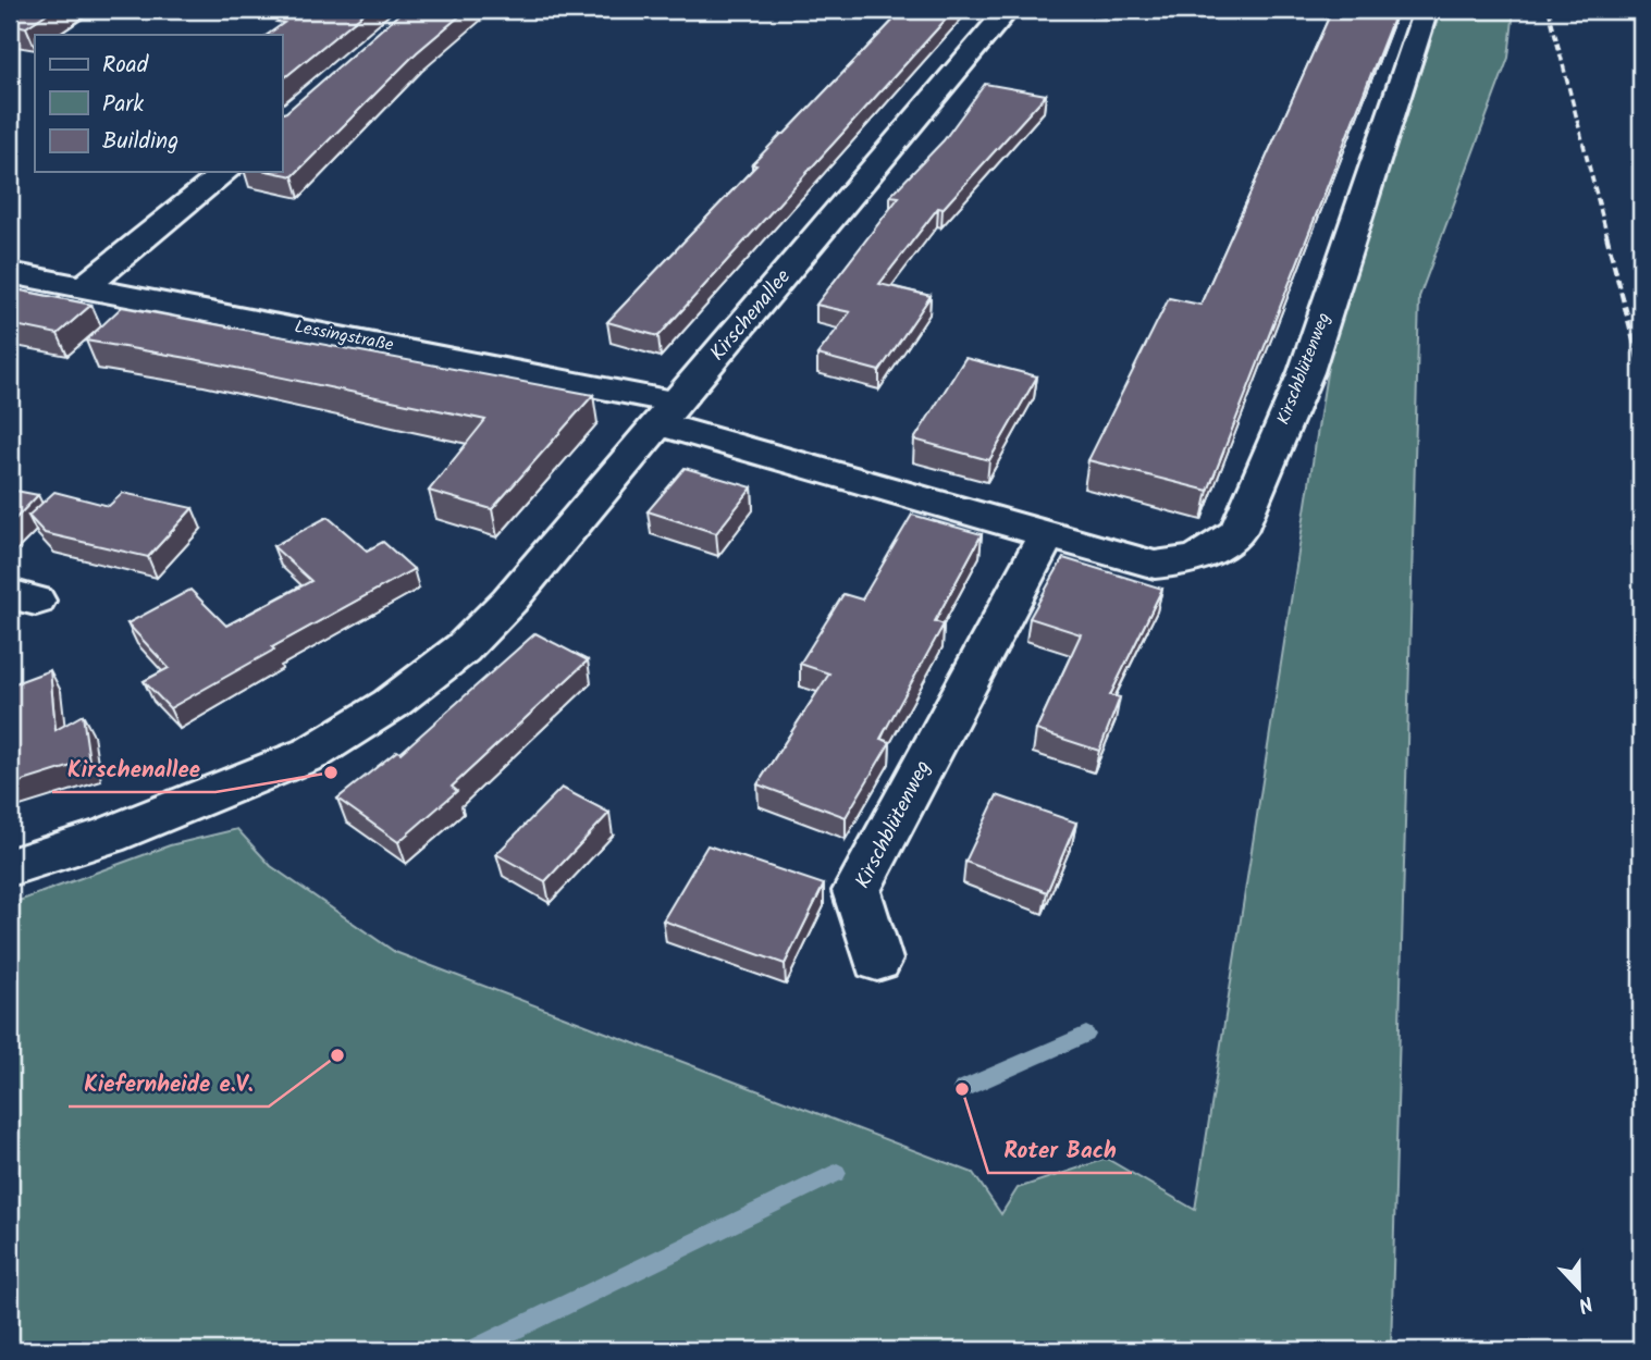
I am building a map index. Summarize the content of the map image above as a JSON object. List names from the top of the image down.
{
  "streets": {
    "street": ["Kirschenallee", "Lessingstraße", "Kirschblütenweg"]
  },
  "crossings": [
    ["Kirschenallee", "Lessingstraße"],
    ["Kirschenallee", "Kirschblütenweg"],
    ["Lessingstraße", "Kirschblütenweg"]
  ],
  "places": ["Kirschenallee", "Kiefernheide e.V.", "Roter Bach"],
  "legend": ["Road", "Park", "Building"],
  "north": "bottom"
}
